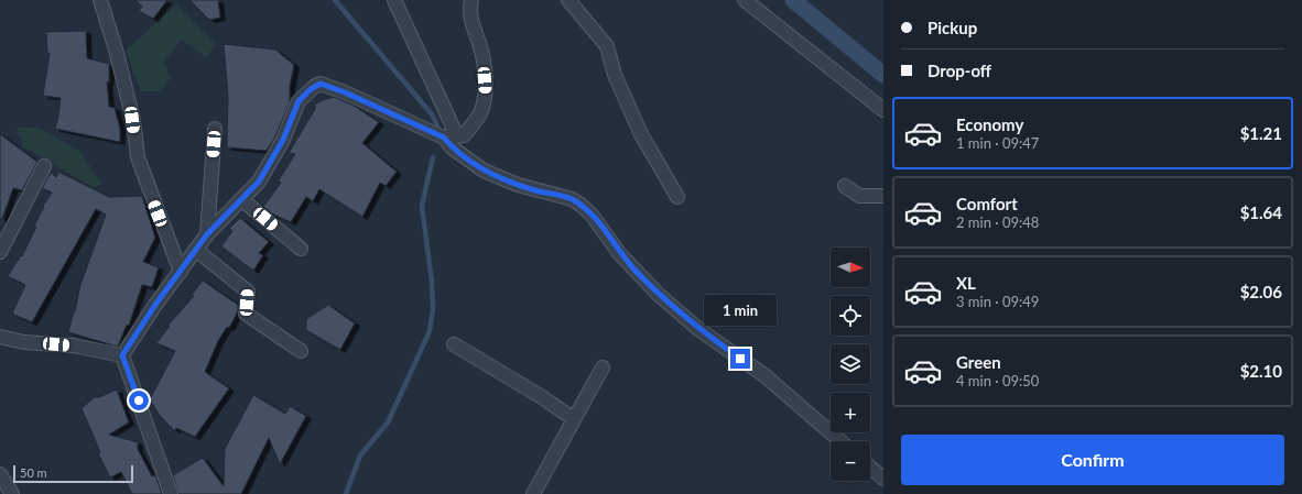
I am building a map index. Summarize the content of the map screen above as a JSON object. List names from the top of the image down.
{
  "scale_bar": "50 m",
  "north": "right",
  "page": {
    "banner": ["Pickup", "Drop-off"],
    "list": [
      {
        "name": "Economy",
        "note": "1 min · 09:47",
        "value": "$1.21"
      },
      {
        "name": "Comfort",
        "note": "2 min · 09:48",
        "value": "$1.64"
      },
      {
        "name": "XL",
        "note": "3 min · 09:49",
        "value": "$2.06"
      },
      {
        "name": "Green",
        "note": "4 min · 09:50",
        "value": "$2.10"
      }
    ],
    "map_buttons": ["+", "−"],
    "bubble": "1 min",
    "buttons": "Confirm",
    "scale": "50 m"
  }
}
